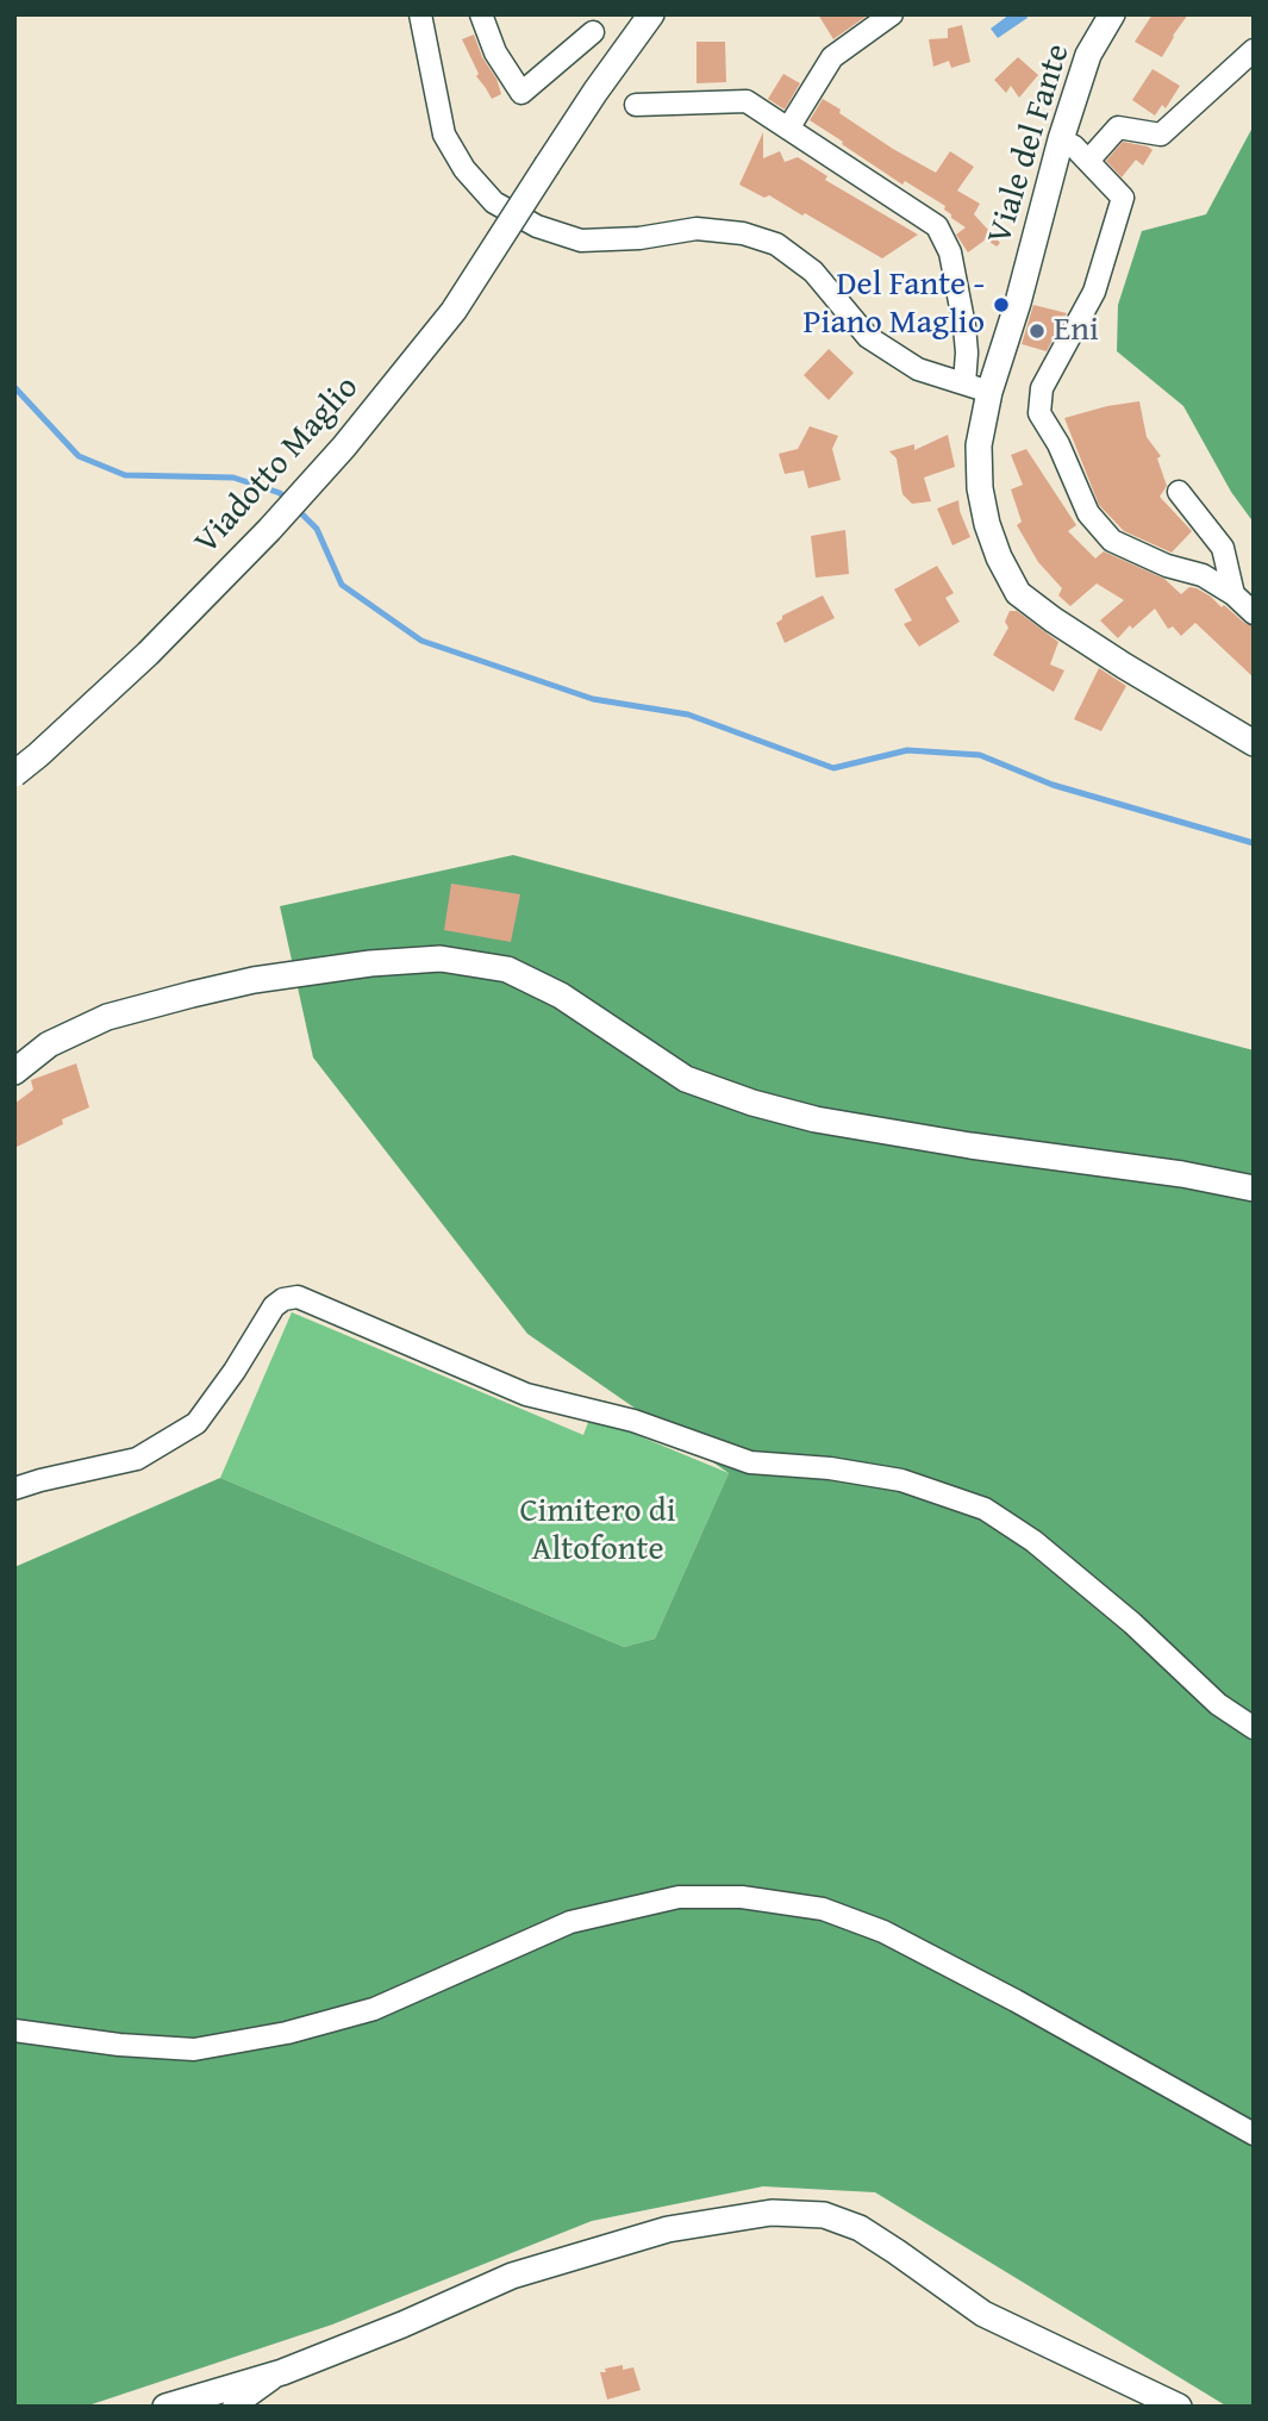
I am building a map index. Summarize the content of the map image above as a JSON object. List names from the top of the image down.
{
  "streets": {
    "main road": ["Viale del Fante", "Viadotto Maglio"]
  },
  "parks": ["Cimitero di Altofonte"],
  "places": ["Del Fante - Piano Maglio", "Eni"]
}
